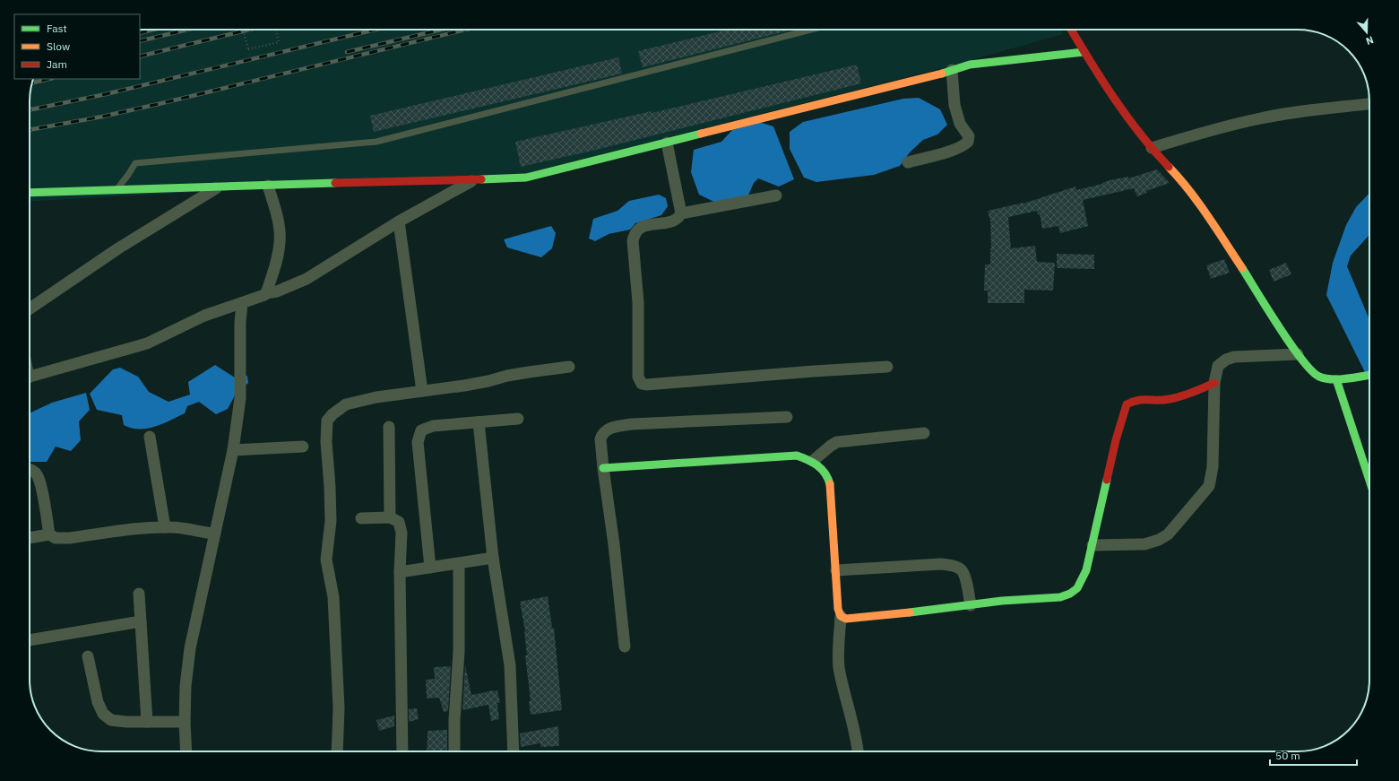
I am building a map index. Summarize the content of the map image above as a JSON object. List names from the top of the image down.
{
  "legend": ["Fast", "Slow", "Jam"],
  "scale_bar": "50 m",
  "north": "bottom"
}
